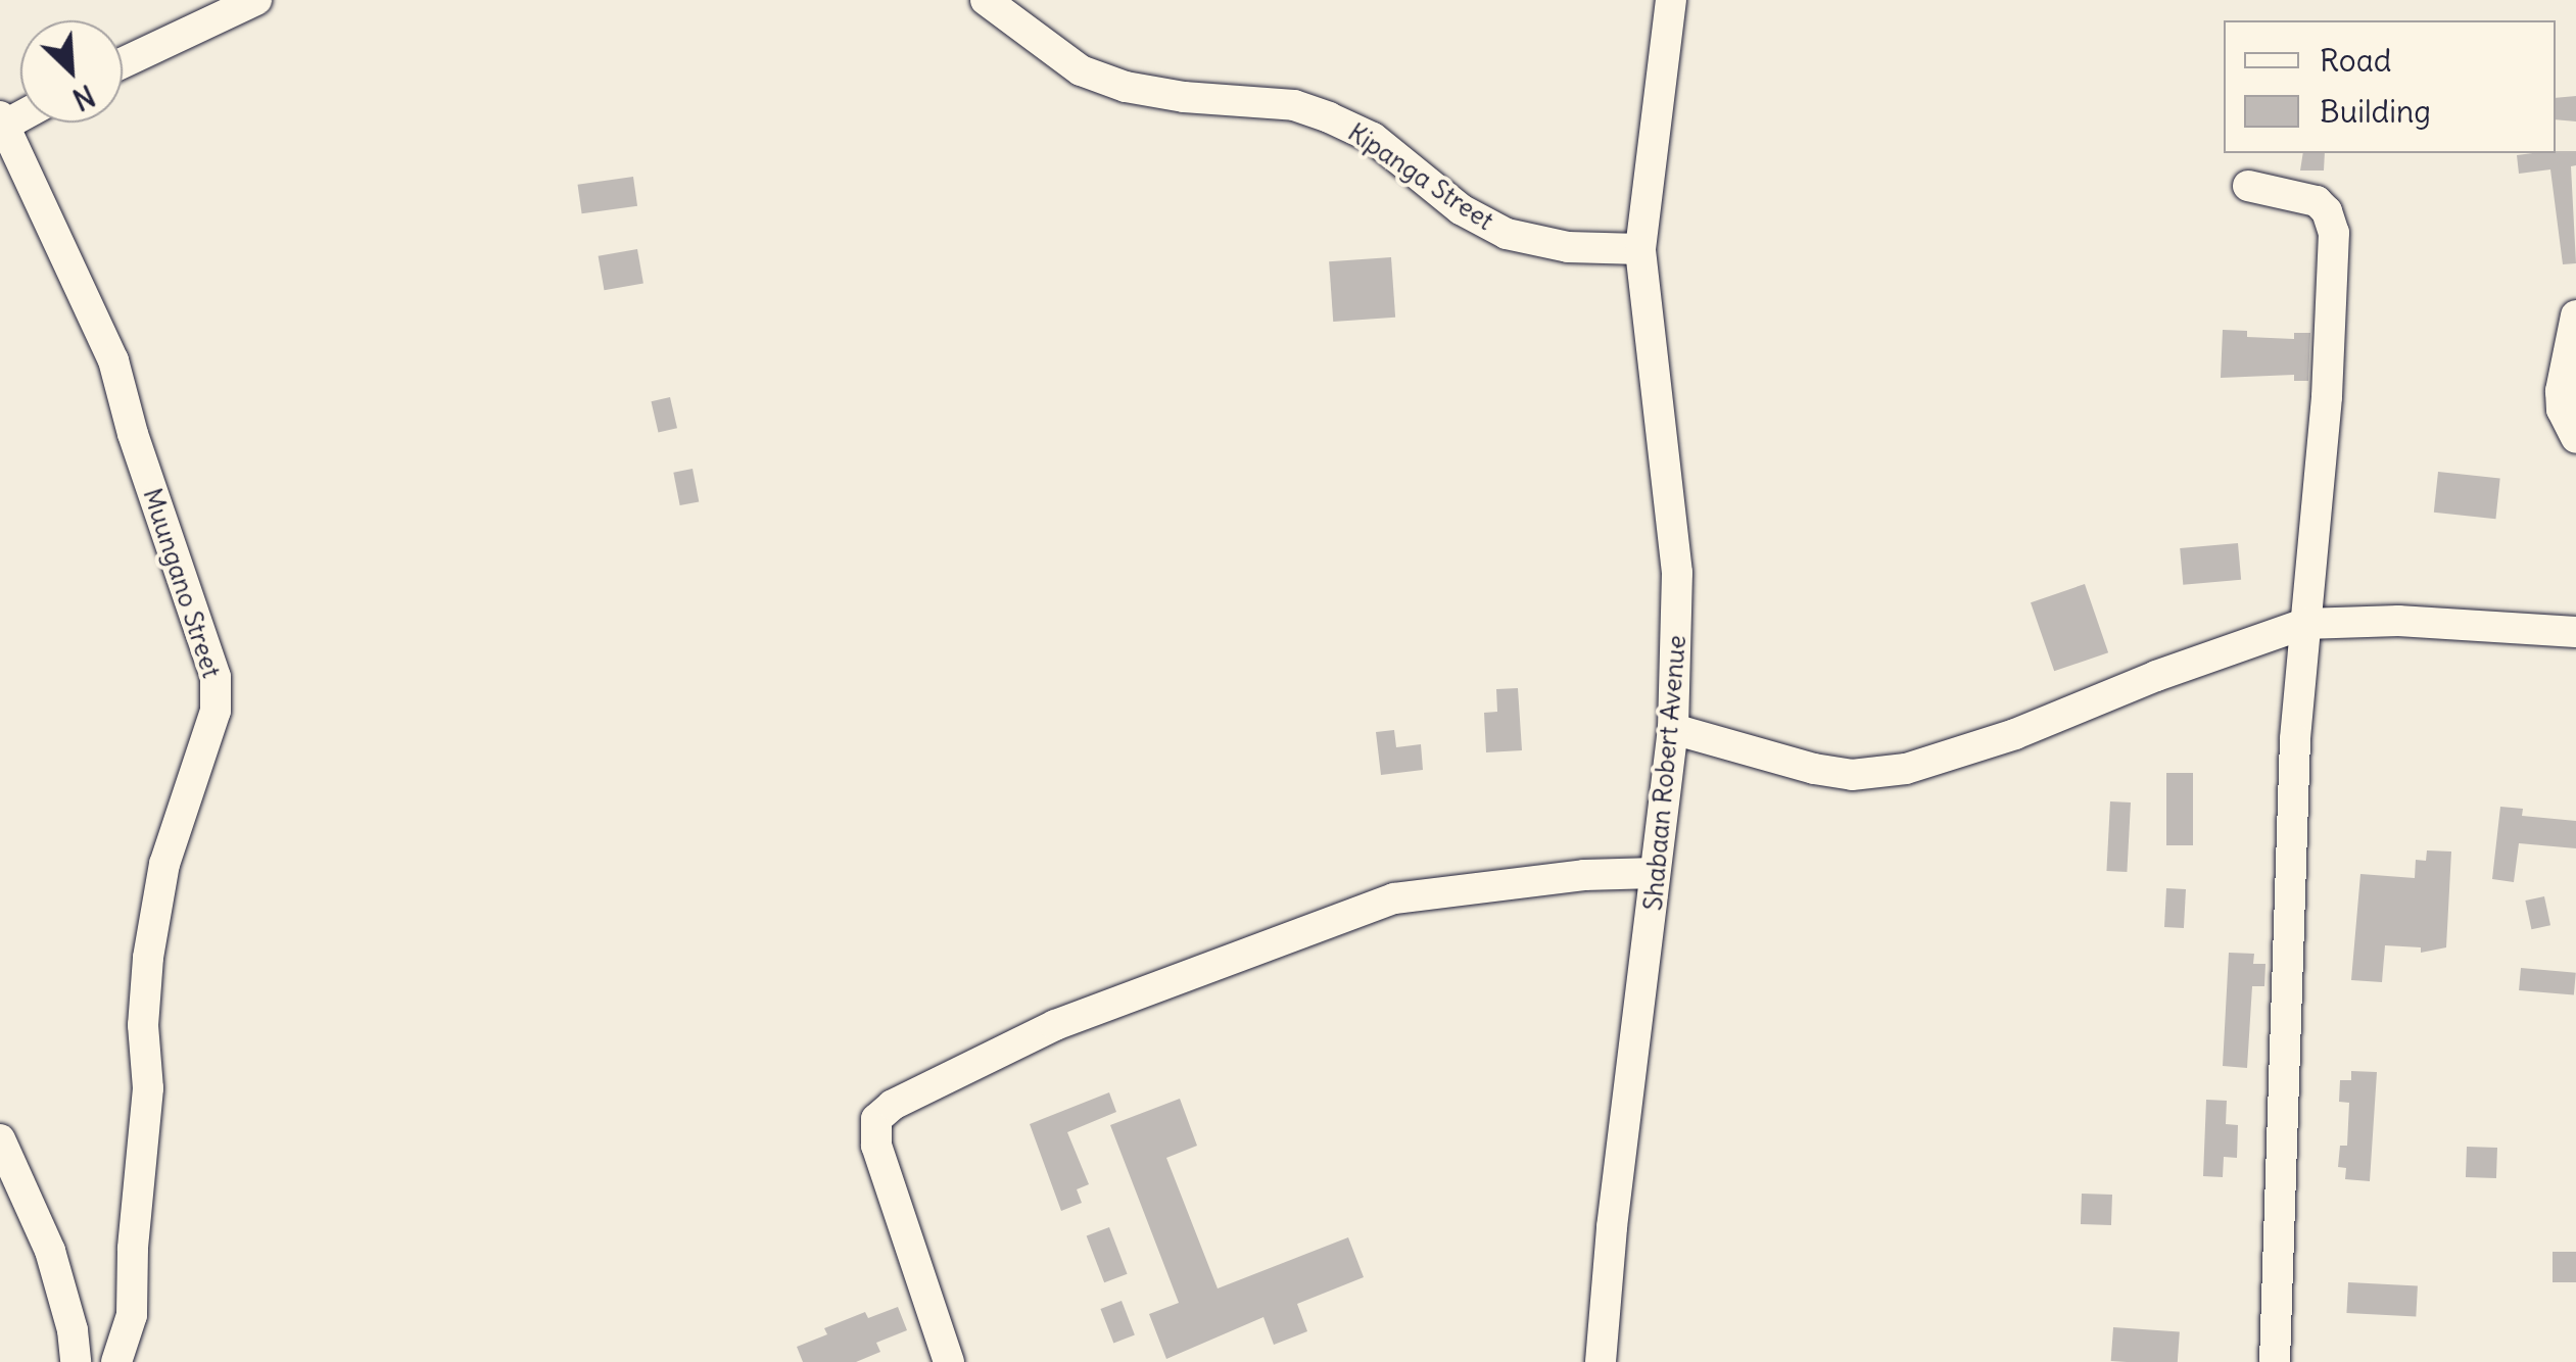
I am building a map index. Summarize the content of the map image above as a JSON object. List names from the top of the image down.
{
  "streets": {
    "street": ["Kipanga Street", "Muungano Street", "Shabaan Robert Avenue"]
  },
  "crossings": [
    ["Kipanga Street", "Shabaan Robert Avenue"]
  ],
  "legend": ["Road", "Building"],
  "north": "bottom right"
}
